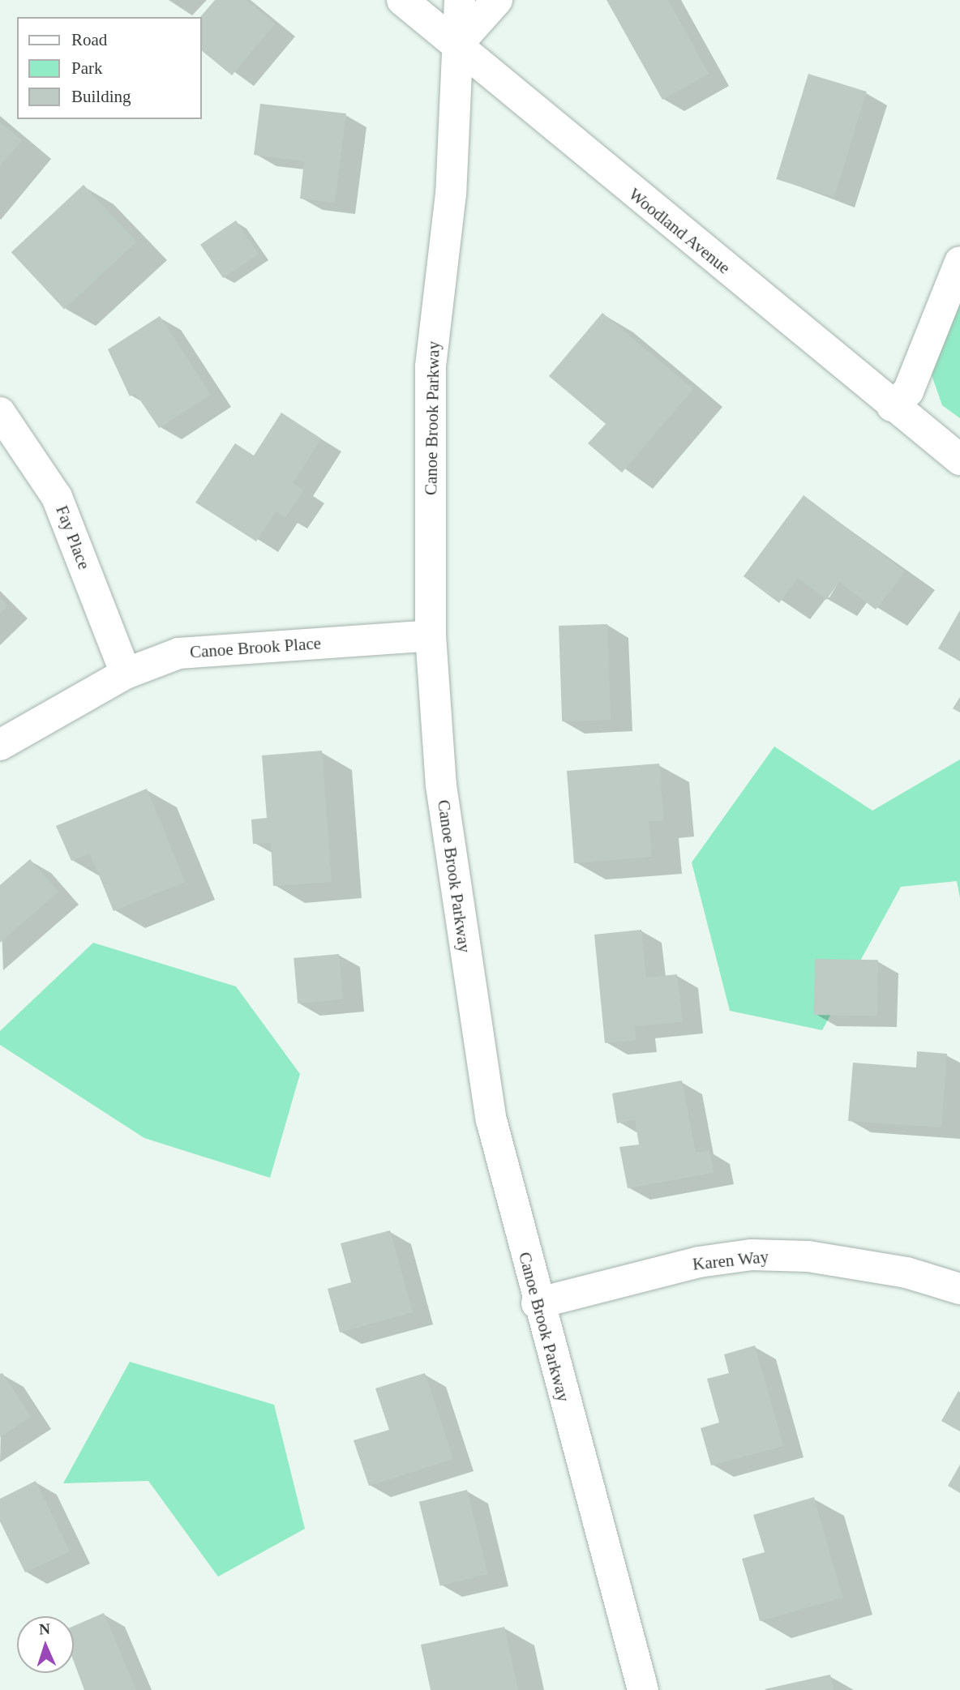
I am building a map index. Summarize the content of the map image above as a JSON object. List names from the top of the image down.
{
  "streets": {
    "street": [
      "Woodland Avenue",
      "Canoe Brook Parkway",
      "Fay Place",
      "Canoe Brook Place",
      "Karen Way"
    ]
  },
  "crossings": [
    ["Woodland Avenue", "Canoe Brook Parkway"],
    ["Canoe Brook Parkway", "Canoe Brook Place"],
    ["Canoe Brook Parkway", "Karen Way"],
    ["Fay Place", "Canoe Brook Place"]
  ],
  "legend": ["Road", "Park", "Building"],
  "north": "top"
}
